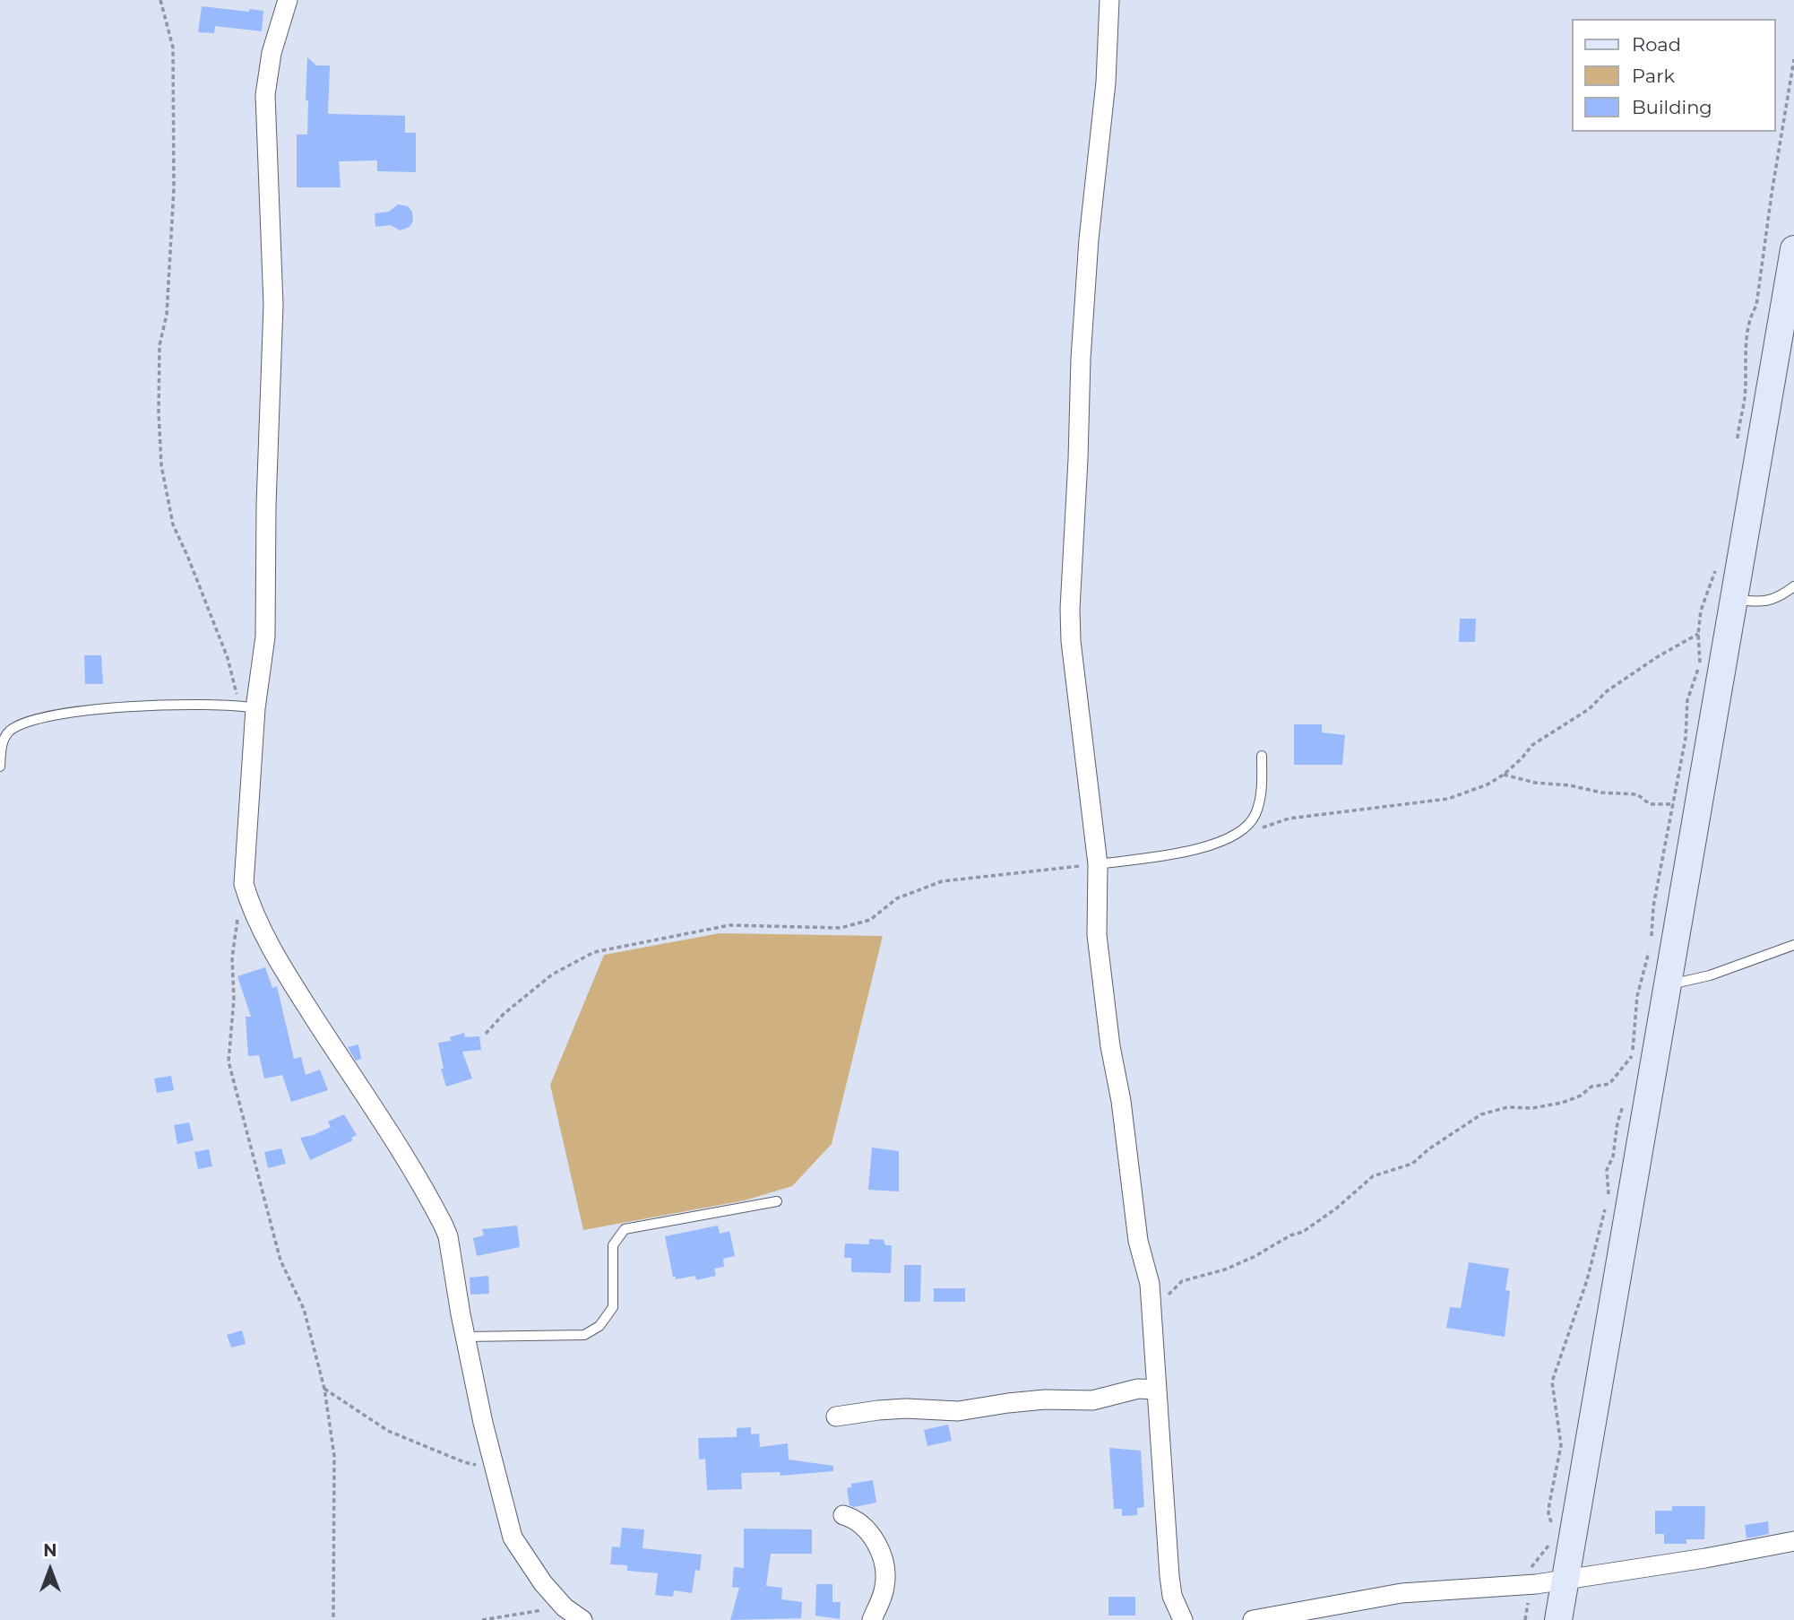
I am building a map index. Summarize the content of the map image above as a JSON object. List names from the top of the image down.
{
  "legend": ["Road", "Park", "Building"],
  "north": "top"
}
